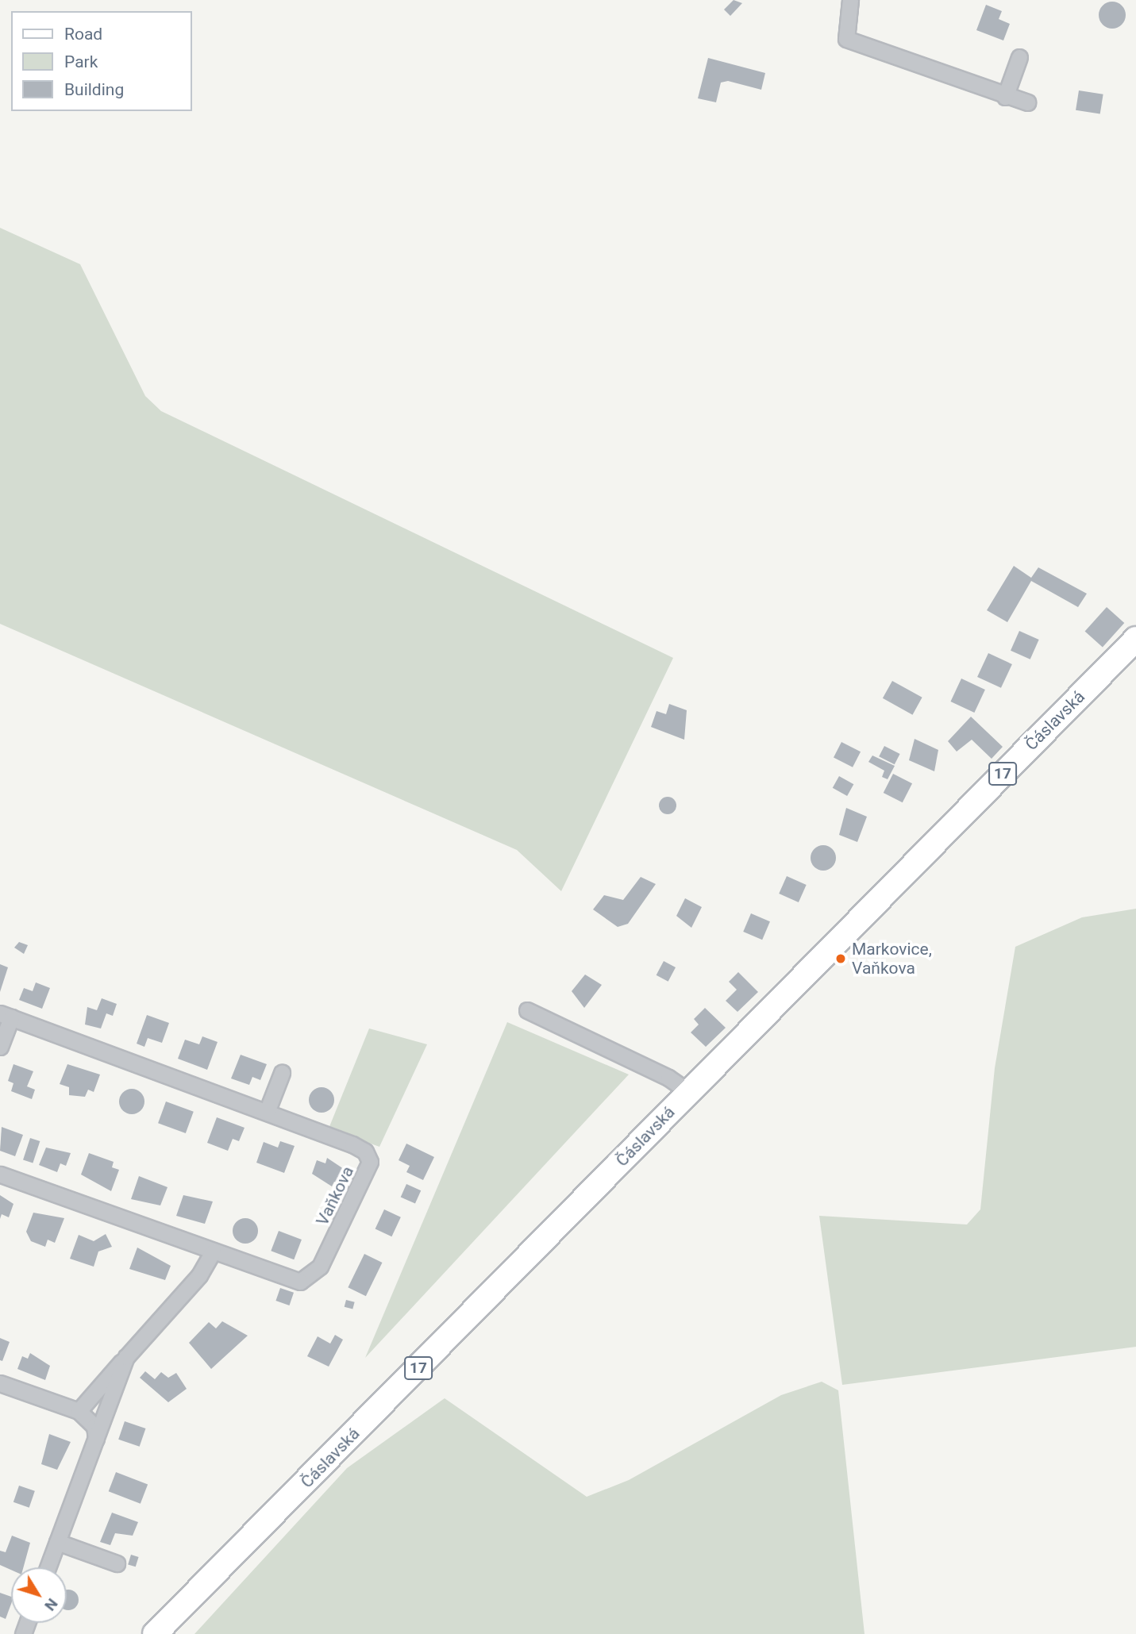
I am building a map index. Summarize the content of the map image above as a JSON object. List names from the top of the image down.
{
  "streets": {
    "main road": ["Čáslavská", "17"],
    "street": ["Vaňkova"]
  },
  "places": ["Markovice, Vaňkova"],
  "legend": ["Road", "Park", "Building"],
  "north": "bottom right"
}
